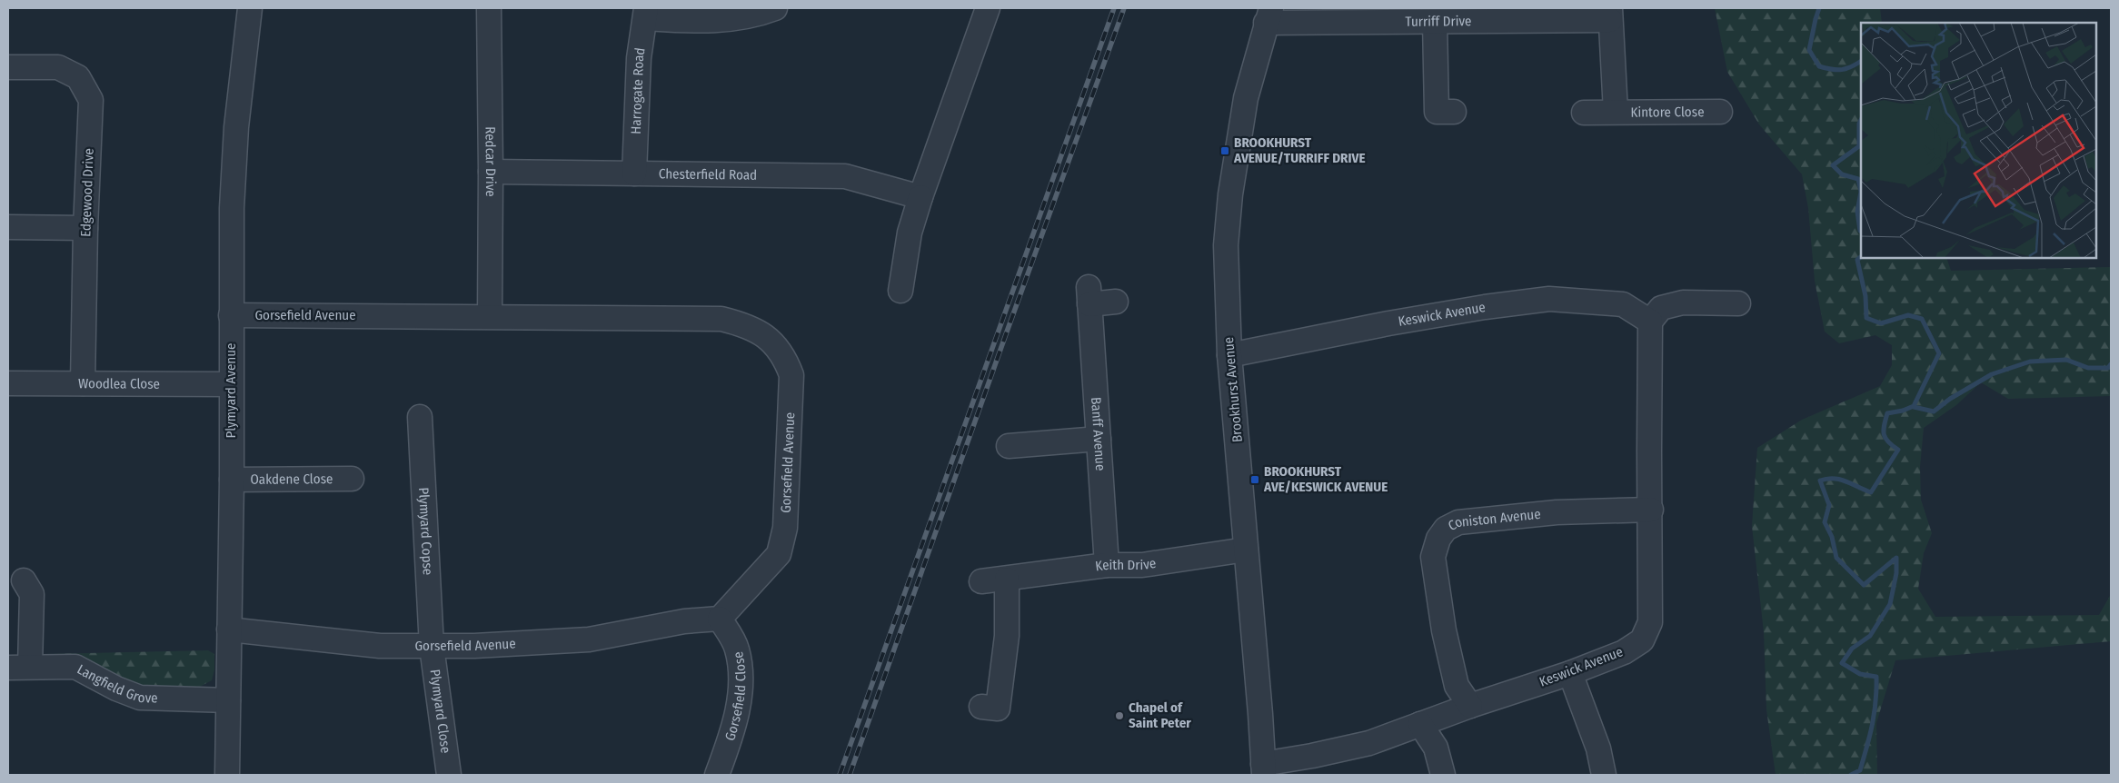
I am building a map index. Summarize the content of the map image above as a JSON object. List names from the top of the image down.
{
  "streets": {
    "street": [
      "Turriff Drive",
      "Harrogate Road",
      "Kintore Close",
      "Redcar Drive",
      "Chesterfield Road",
      "Edgewood Drive",
      "Keswick Avenue",
      "Gorsefield Avenue",
      "Woodlea Close",
      "Brookhurst Avenue",
      "Plymyard Avenue",
      "Banff Avenue",
      "Oakdene Close",
      "Coniston Avenue",
      "Plymyard Copse",
      "Keith Drive",
      "Langfield Grove",
      "Gorsefield Close",
      "Plymyard Close"
    ]
  },
  "crossings": [
    ["Turriff Drive", "Kintore Close"],
    ["Turriff Drive", "Brookhurst Avenue"],
    ["Harrogate Road", "Chesterfield Road"],
    ["Redcar Drive", "Chesterfield Road"],
    ["Redcar Drive", "Gorsefield Avenue"],
    ["Edgewood Drive", "Woodlea Close"],
    ["Keswick Avenue", "Brookhurst Avenue"],
    ["Keswick Avenue", "Coniston Avenue"],
    ["Gorsefield Avenue", "Plymyard Avenue"],
    ["Gorsefield Avenue", "Plymyard Copse"],
    ["Gorsefield Avenue", "Gorsefield Close"],
    ["Gorsefield Avenue", "Plymyard Close"],
    ["Woodlea Close", "Plymyard Avenue"],
    ["Brookhurst Avenue", "Keith Drive"],
    ["Plymyard Avenue", "Oakdene Close"],
    ["Plymyard Avenue", "Langfield Grove"],
    ["Banff Avenue", "Keith Drive"],
    ["Plymyard Copse", "Plymyard Close"]
  ],
  "places": {
    "transit": ["BROOKHURST AVENUE/TURRIFF DRIVE", "BROOKHURST AVE/KESWICK AVENUE"],
    "other": ["Chapel of Saint Peter"]
  }
}
